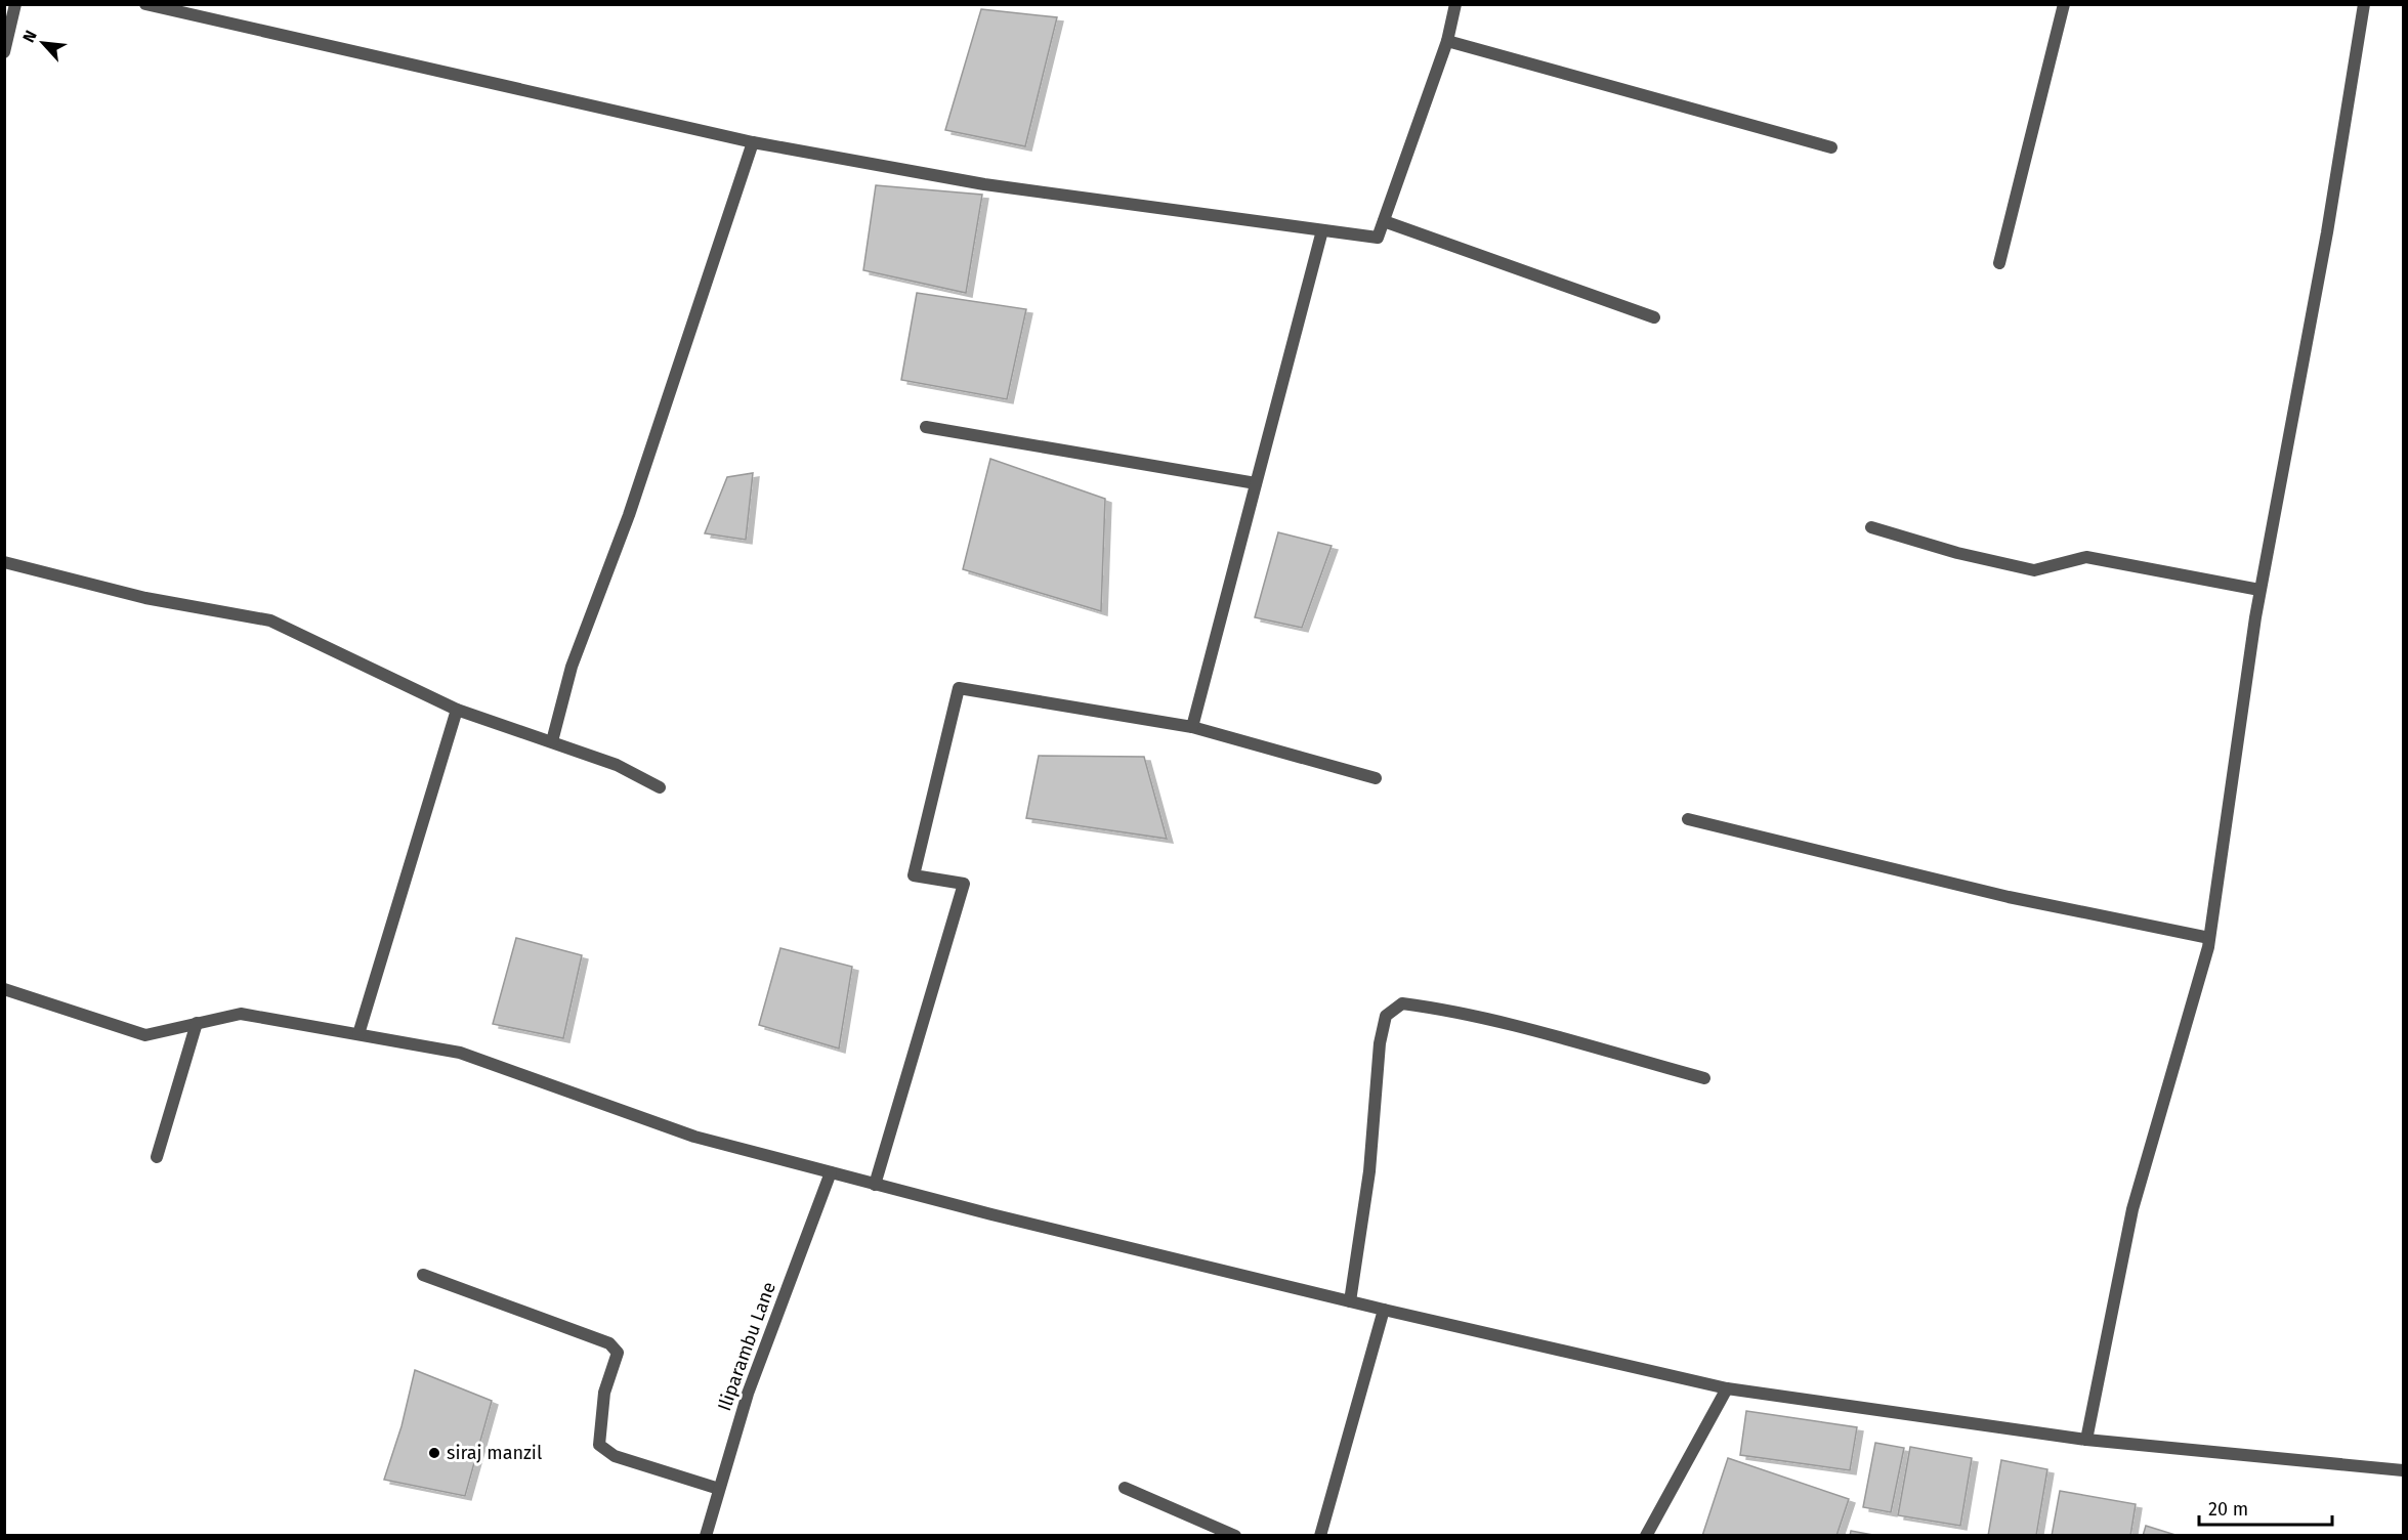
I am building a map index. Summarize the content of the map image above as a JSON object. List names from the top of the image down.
{
  "streets": {
    "street": ["Iliparambu Lane"]
  },
  "places": ["siraj manzil"],
  "scale_bar": "20 m",
  "north": "top left"
}
